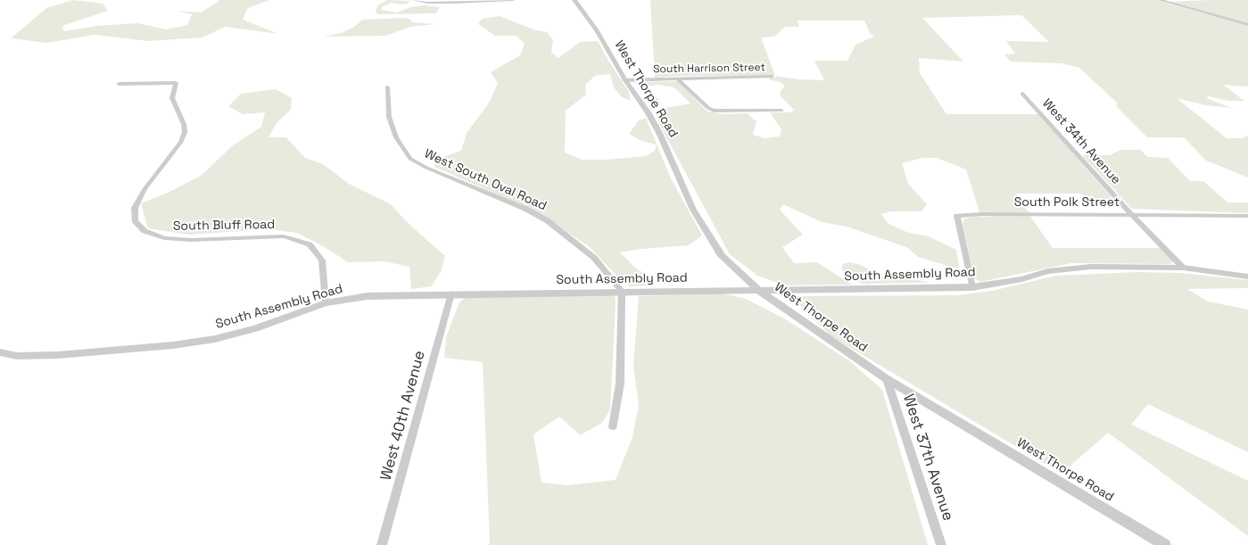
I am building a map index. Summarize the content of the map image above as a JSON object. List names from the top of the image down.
{
  "streets": {
    "street": [
      "South Harrison Street",
      "West Thorpe Road",
      "West 34th Avenue",
      "West South Oval Road",
      "South Polk Street",
      "South Bluff Road",
      "South Assembly Road",
      "West 40th Avenue",
      "West 37th Avenue"
    ]
  },
  "crossings": [
    ["South Harrison Street", "West Thorpe Road"],
    ["West Thorpe Road", "South Assembly Road"],
    ["West Thorpe Road", "West 37th Avenue"],
    ["West 34th Avenue", "South Polk Street"],
    ["West 34th Avenue", "South Assembly Road"],
    ["West South Oval Road", "South Assembly Road"],
    ["South Polk Street", "South Assembly Road"],
    ["South Bluff Road", "South Assembly Road"],
    ["South Assembly Road", "West 40th Avenue"]
  ]
}
